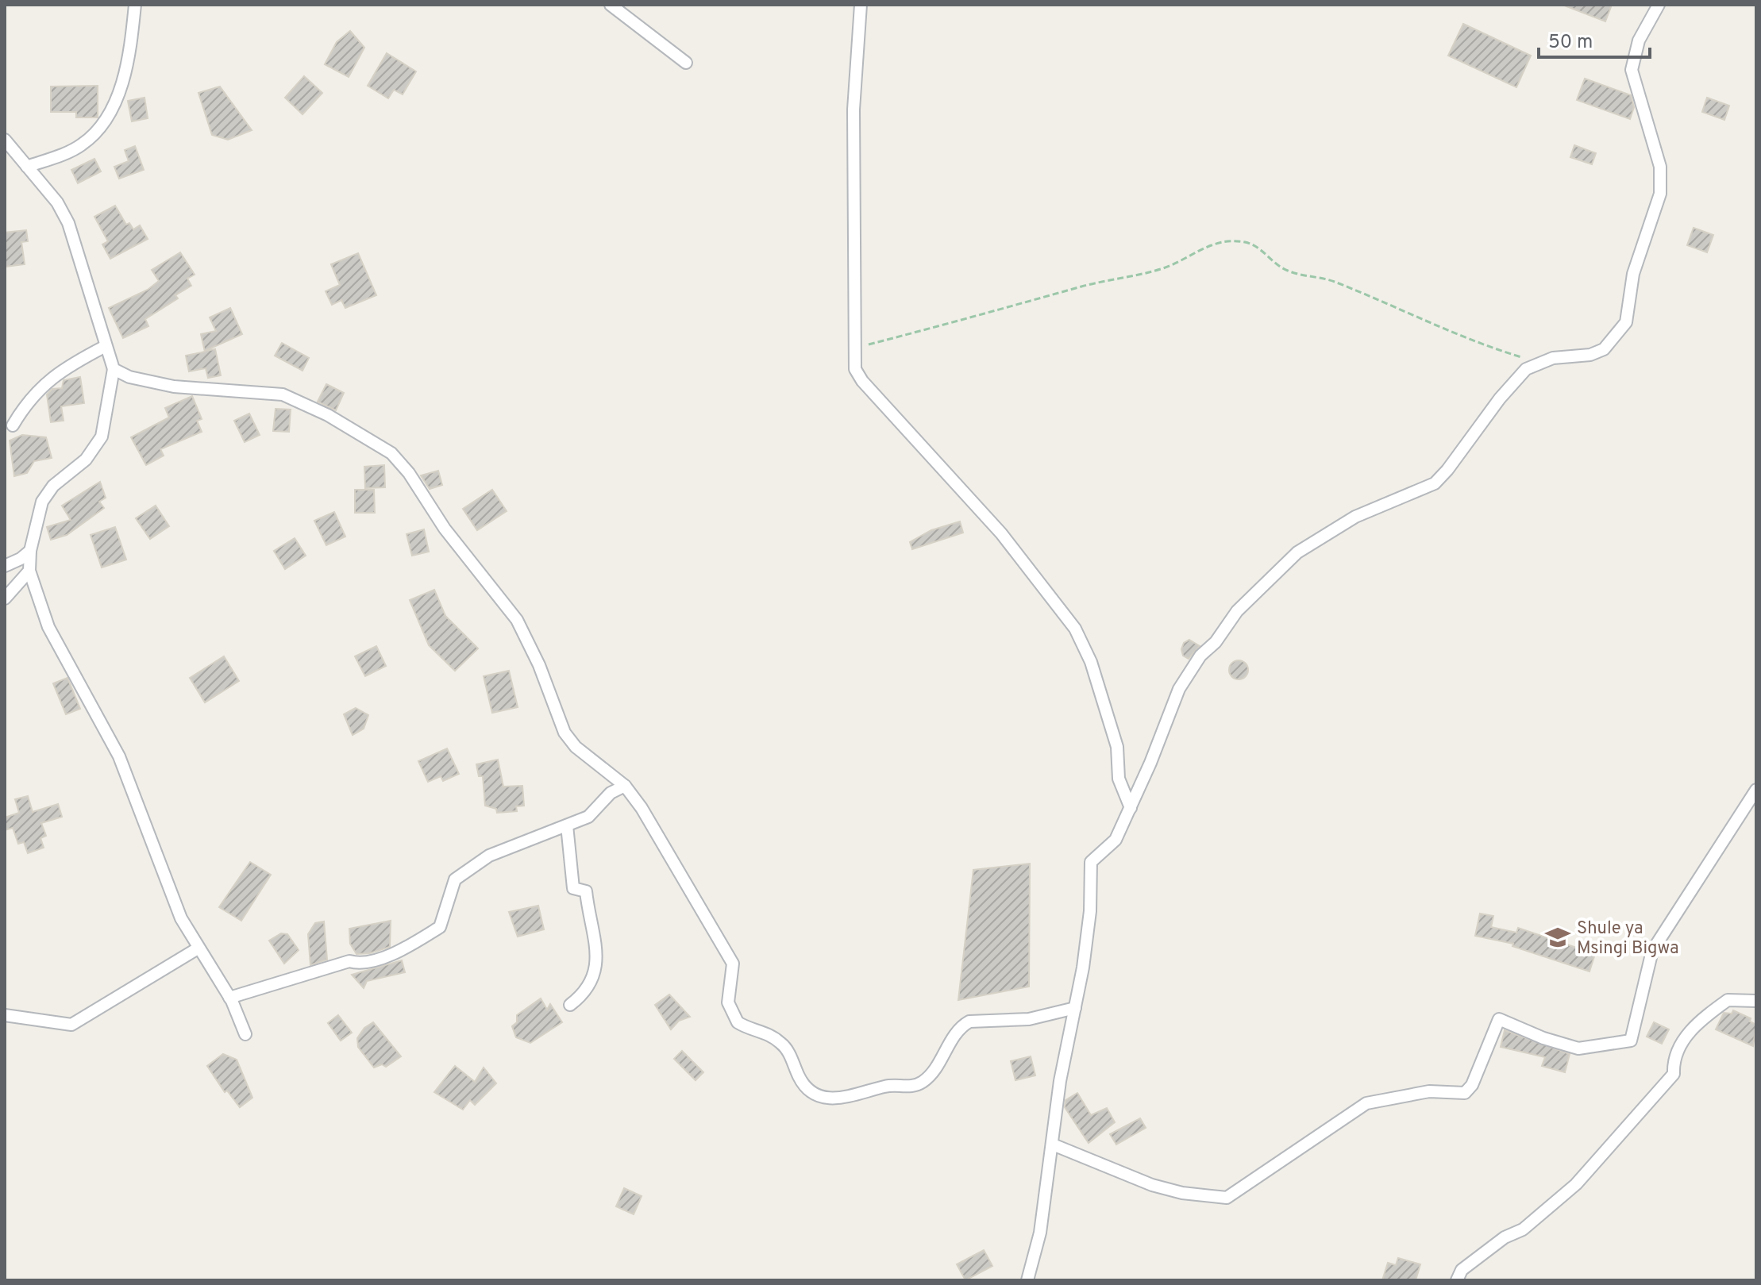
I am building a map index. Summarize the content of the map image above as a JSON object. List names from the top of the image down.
{
  "places": {
    "school or university": ["Shule ya Msingi Bigwa"]
  },
  "scale_bar": "50 m"
}
